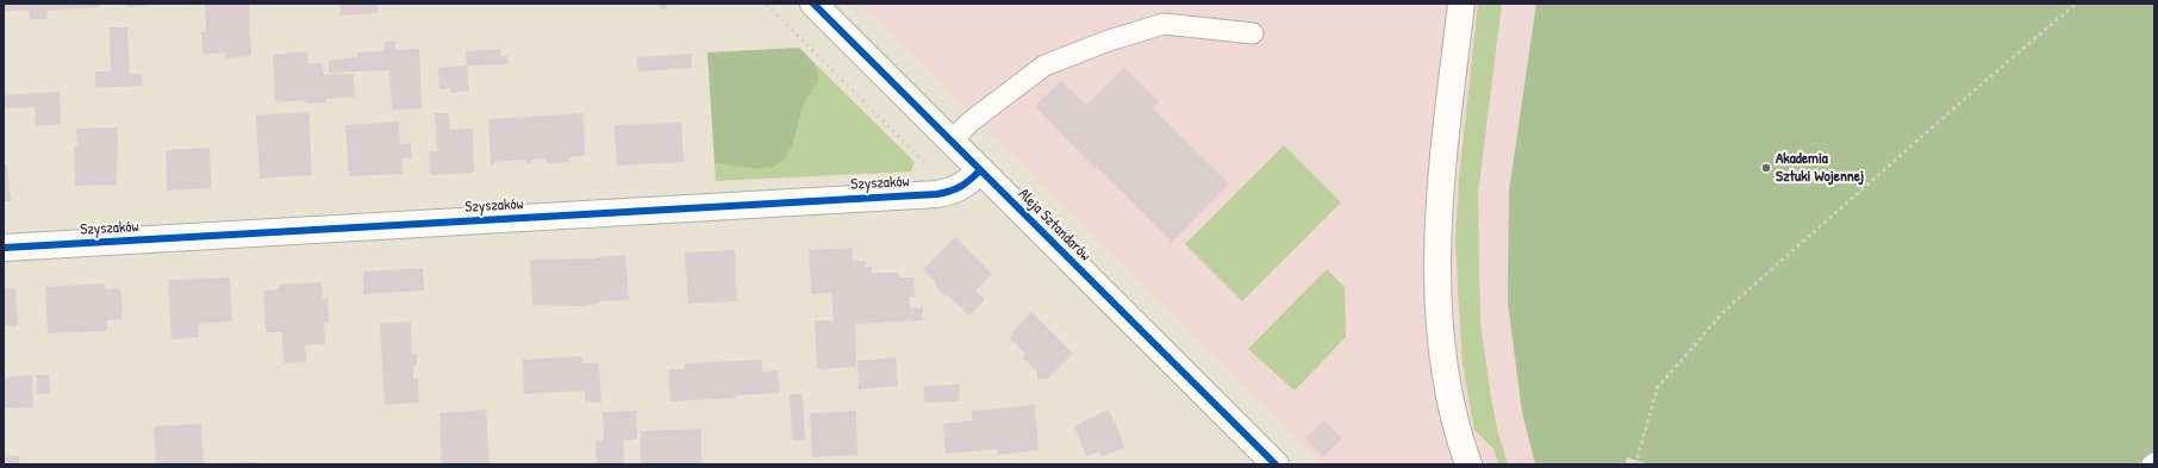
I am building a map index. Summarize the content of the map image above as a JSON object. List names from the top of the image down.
{
  "streets": {
    "street": ["Szyszaków", "Aleja Sztandarów"]
  },
  "crossings": [
    ["Szyszaków", "Aleja Sztandarów"]
  ],
  "places": ["Akademia Sztuki Wojennej"]
}
